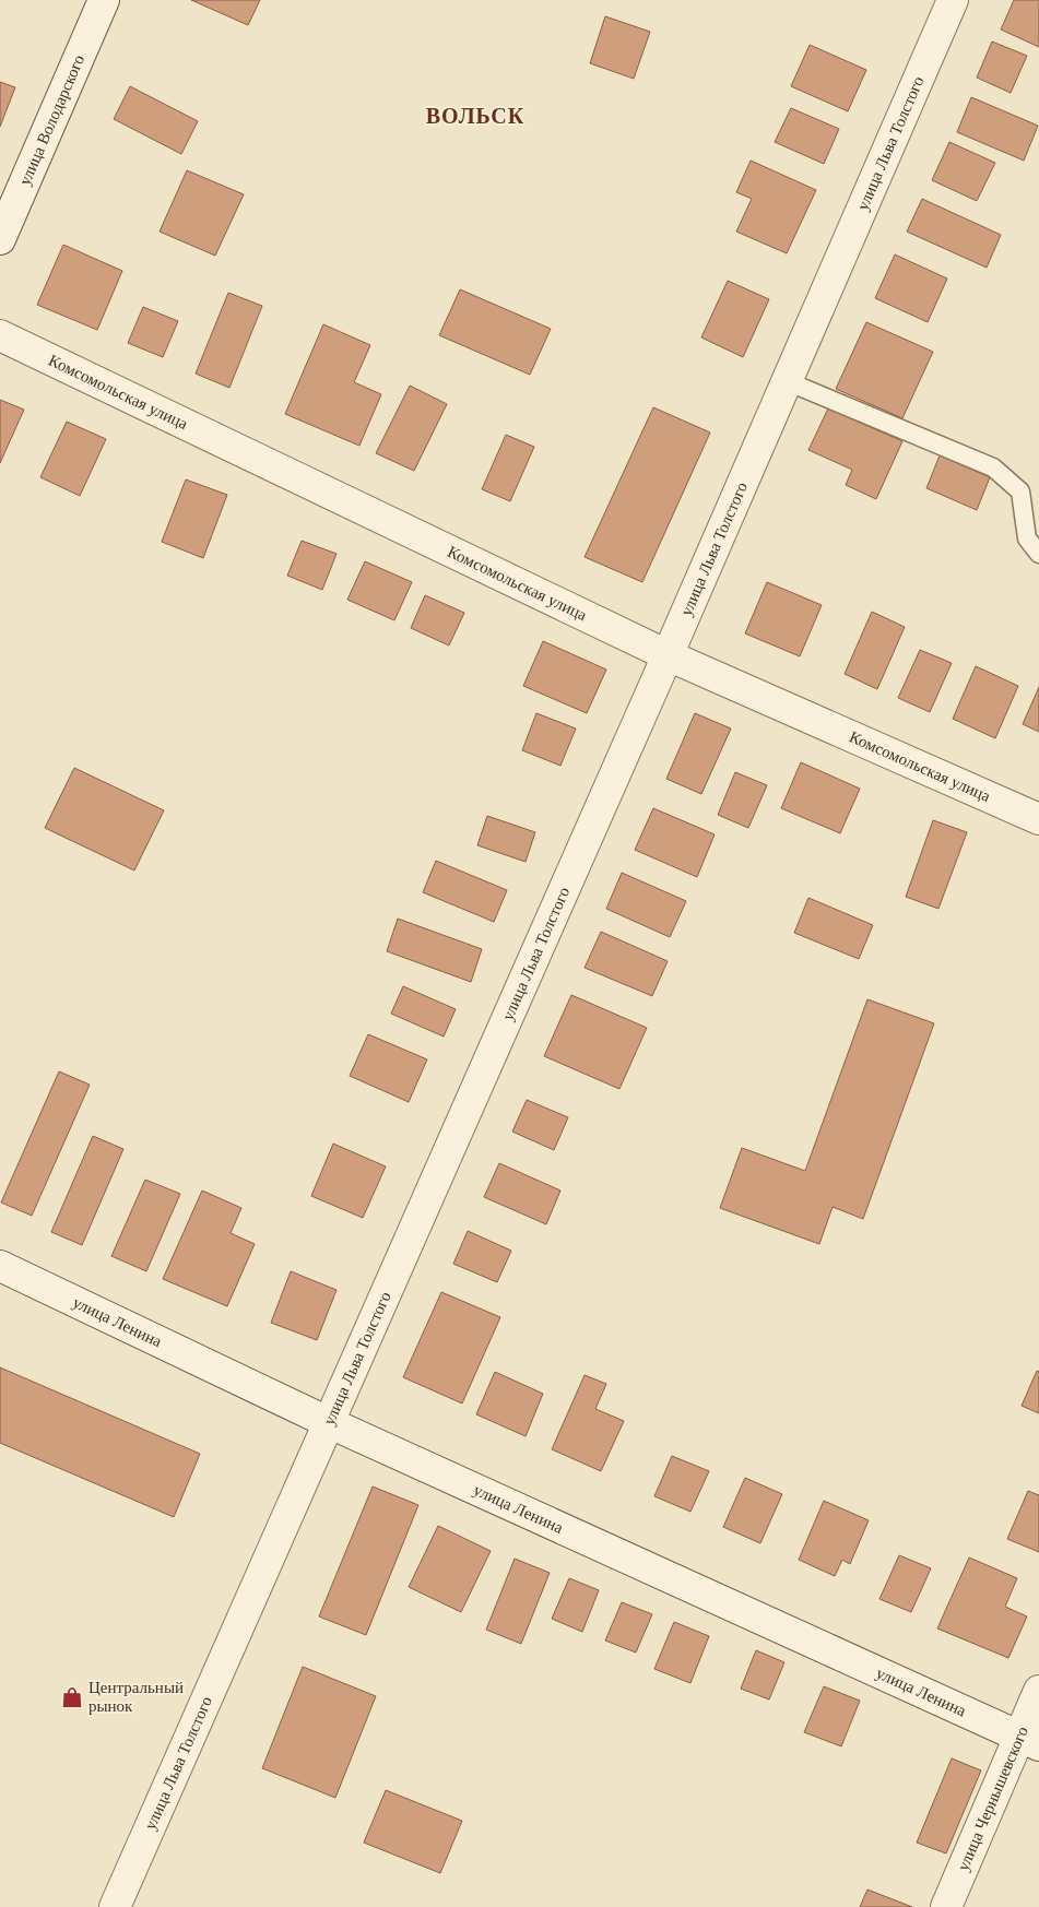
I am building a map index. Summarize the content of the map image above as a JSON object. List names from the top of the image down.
{
  "streets": {
    "street": [
      "улица Володарского",
      "улица Льва Толстого",
      "Комсомольская улица",
      "улица Ленина",
      "улица Чернышевского"
    ]
  },
  "crossings": [
    ["улица Льва Толстого", "Комсомольская улица"],
    ["улица Льва Толстого", "улица Ленина"],
    ["улица Ленина", "улица Чернышевского"]
  ],
  "districts": ["ВОЛЬСК"],
  "places": {
    "shop": ["Центральный рынок"]
  }
}
